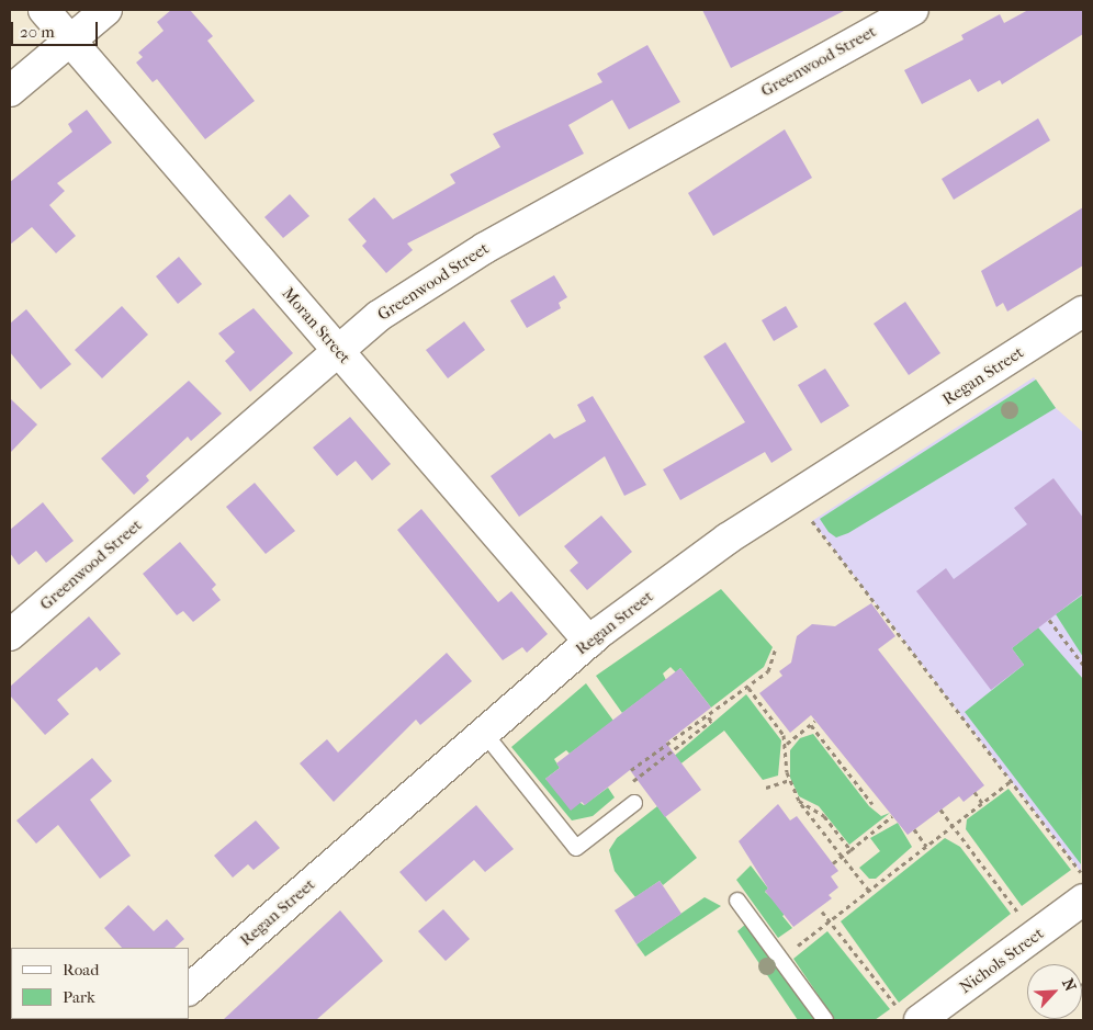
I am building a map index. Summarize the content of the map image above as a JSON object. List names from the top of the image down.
{
  "streets": {
    "street": [
      "Greenwood Street",
      "Moran Street",
      "Regan Street",
      "Nichols Street"
    ]
  },
  "crossings": [
    ["Greenwood Street", "Moran Street"],
    ["Moran Street", "Regan Street"]
  ],
  "legend": ["Road", "Park"],
  "scale_bar": "20 m",
  "north": "top right"
}
